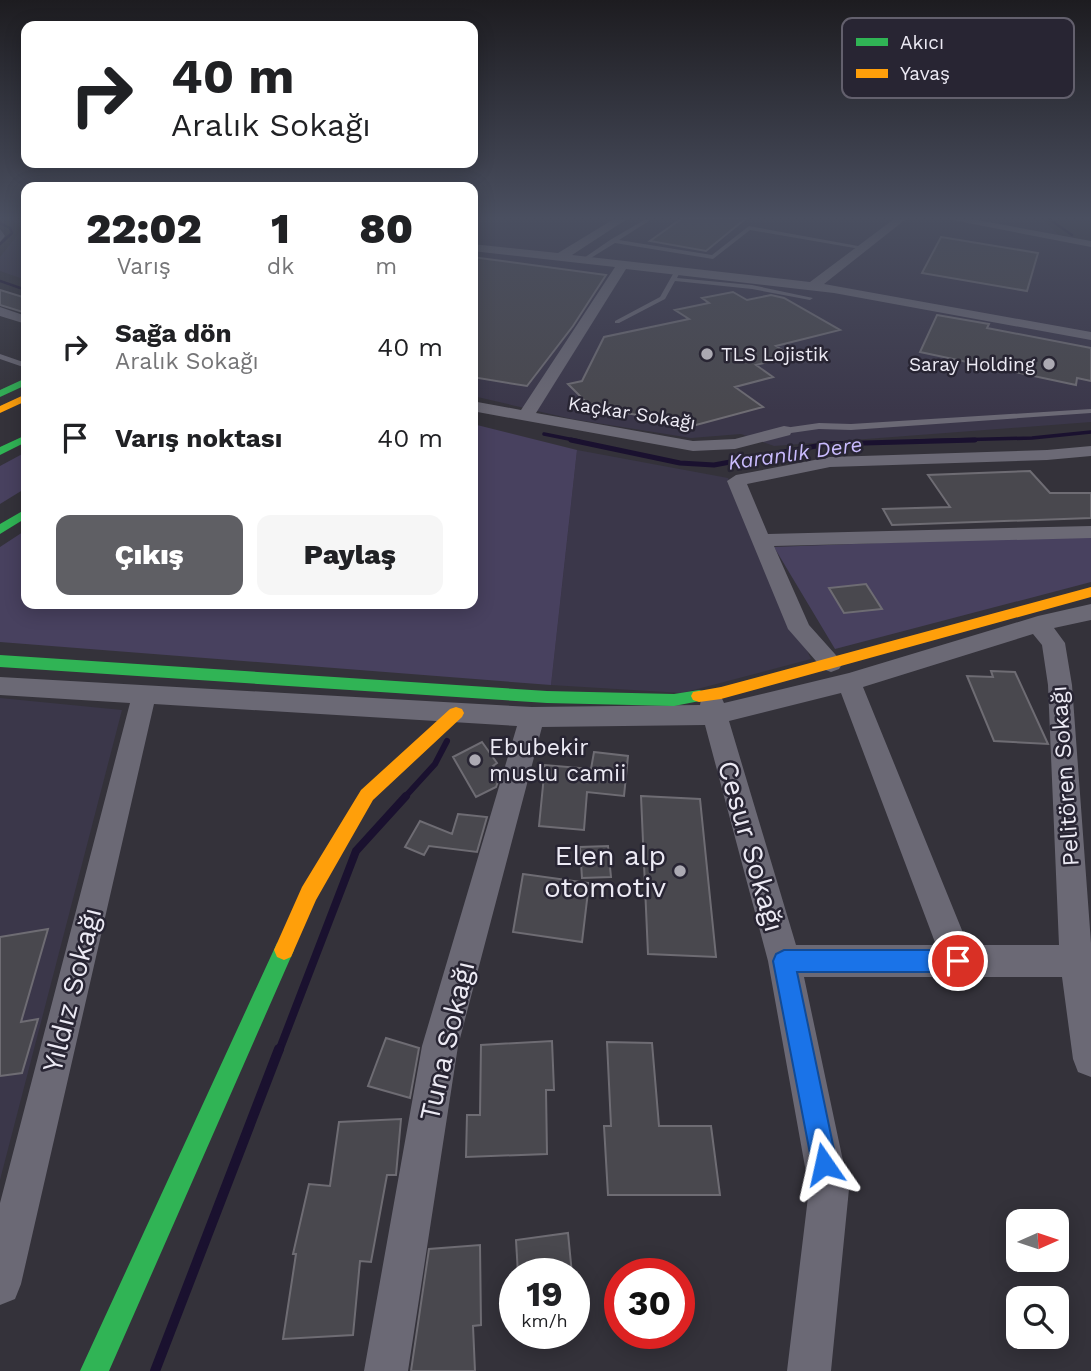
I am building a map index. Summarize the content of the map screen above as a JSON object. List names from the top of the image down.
{
  "streets": {
    "street": [
      "Kaçkar Sokağı",
      "Pelitören Sokağı",
      "Cesur Sokağı",
      "Yıldız Sokağı",
      "Tuna Sokağı"
    ]
  },
  "water": ["Karanlık Dere"],
  "places": [
    "TLS Lojistik",
    "Saray Holding",
    "Ebubekir muslu camii",
    "Elen alp otomotiv"
  ],
  "legend": ["Akıcı", "Yavaş"],
  "north": "right",
  "page": {
    "turn": ["40 m", "Aralık Sokağı"],
    "eta": [
      "22:02",
      "Varış",
      "1",
      "dk",
      "80",
      "m"
    ],
    "list": [
      {
        "name": "Sağa dön",
        "note": "Aralık Sokağı",
        "value": "40 m"
      },
      {
        "name": "Varış noktası",
        "value": "40 m"
      }
    ],
    "buttons": ["Çıkış", "Paylaş"],
    "speed": "19 km/h",
    "limit": "30"
  }
}
